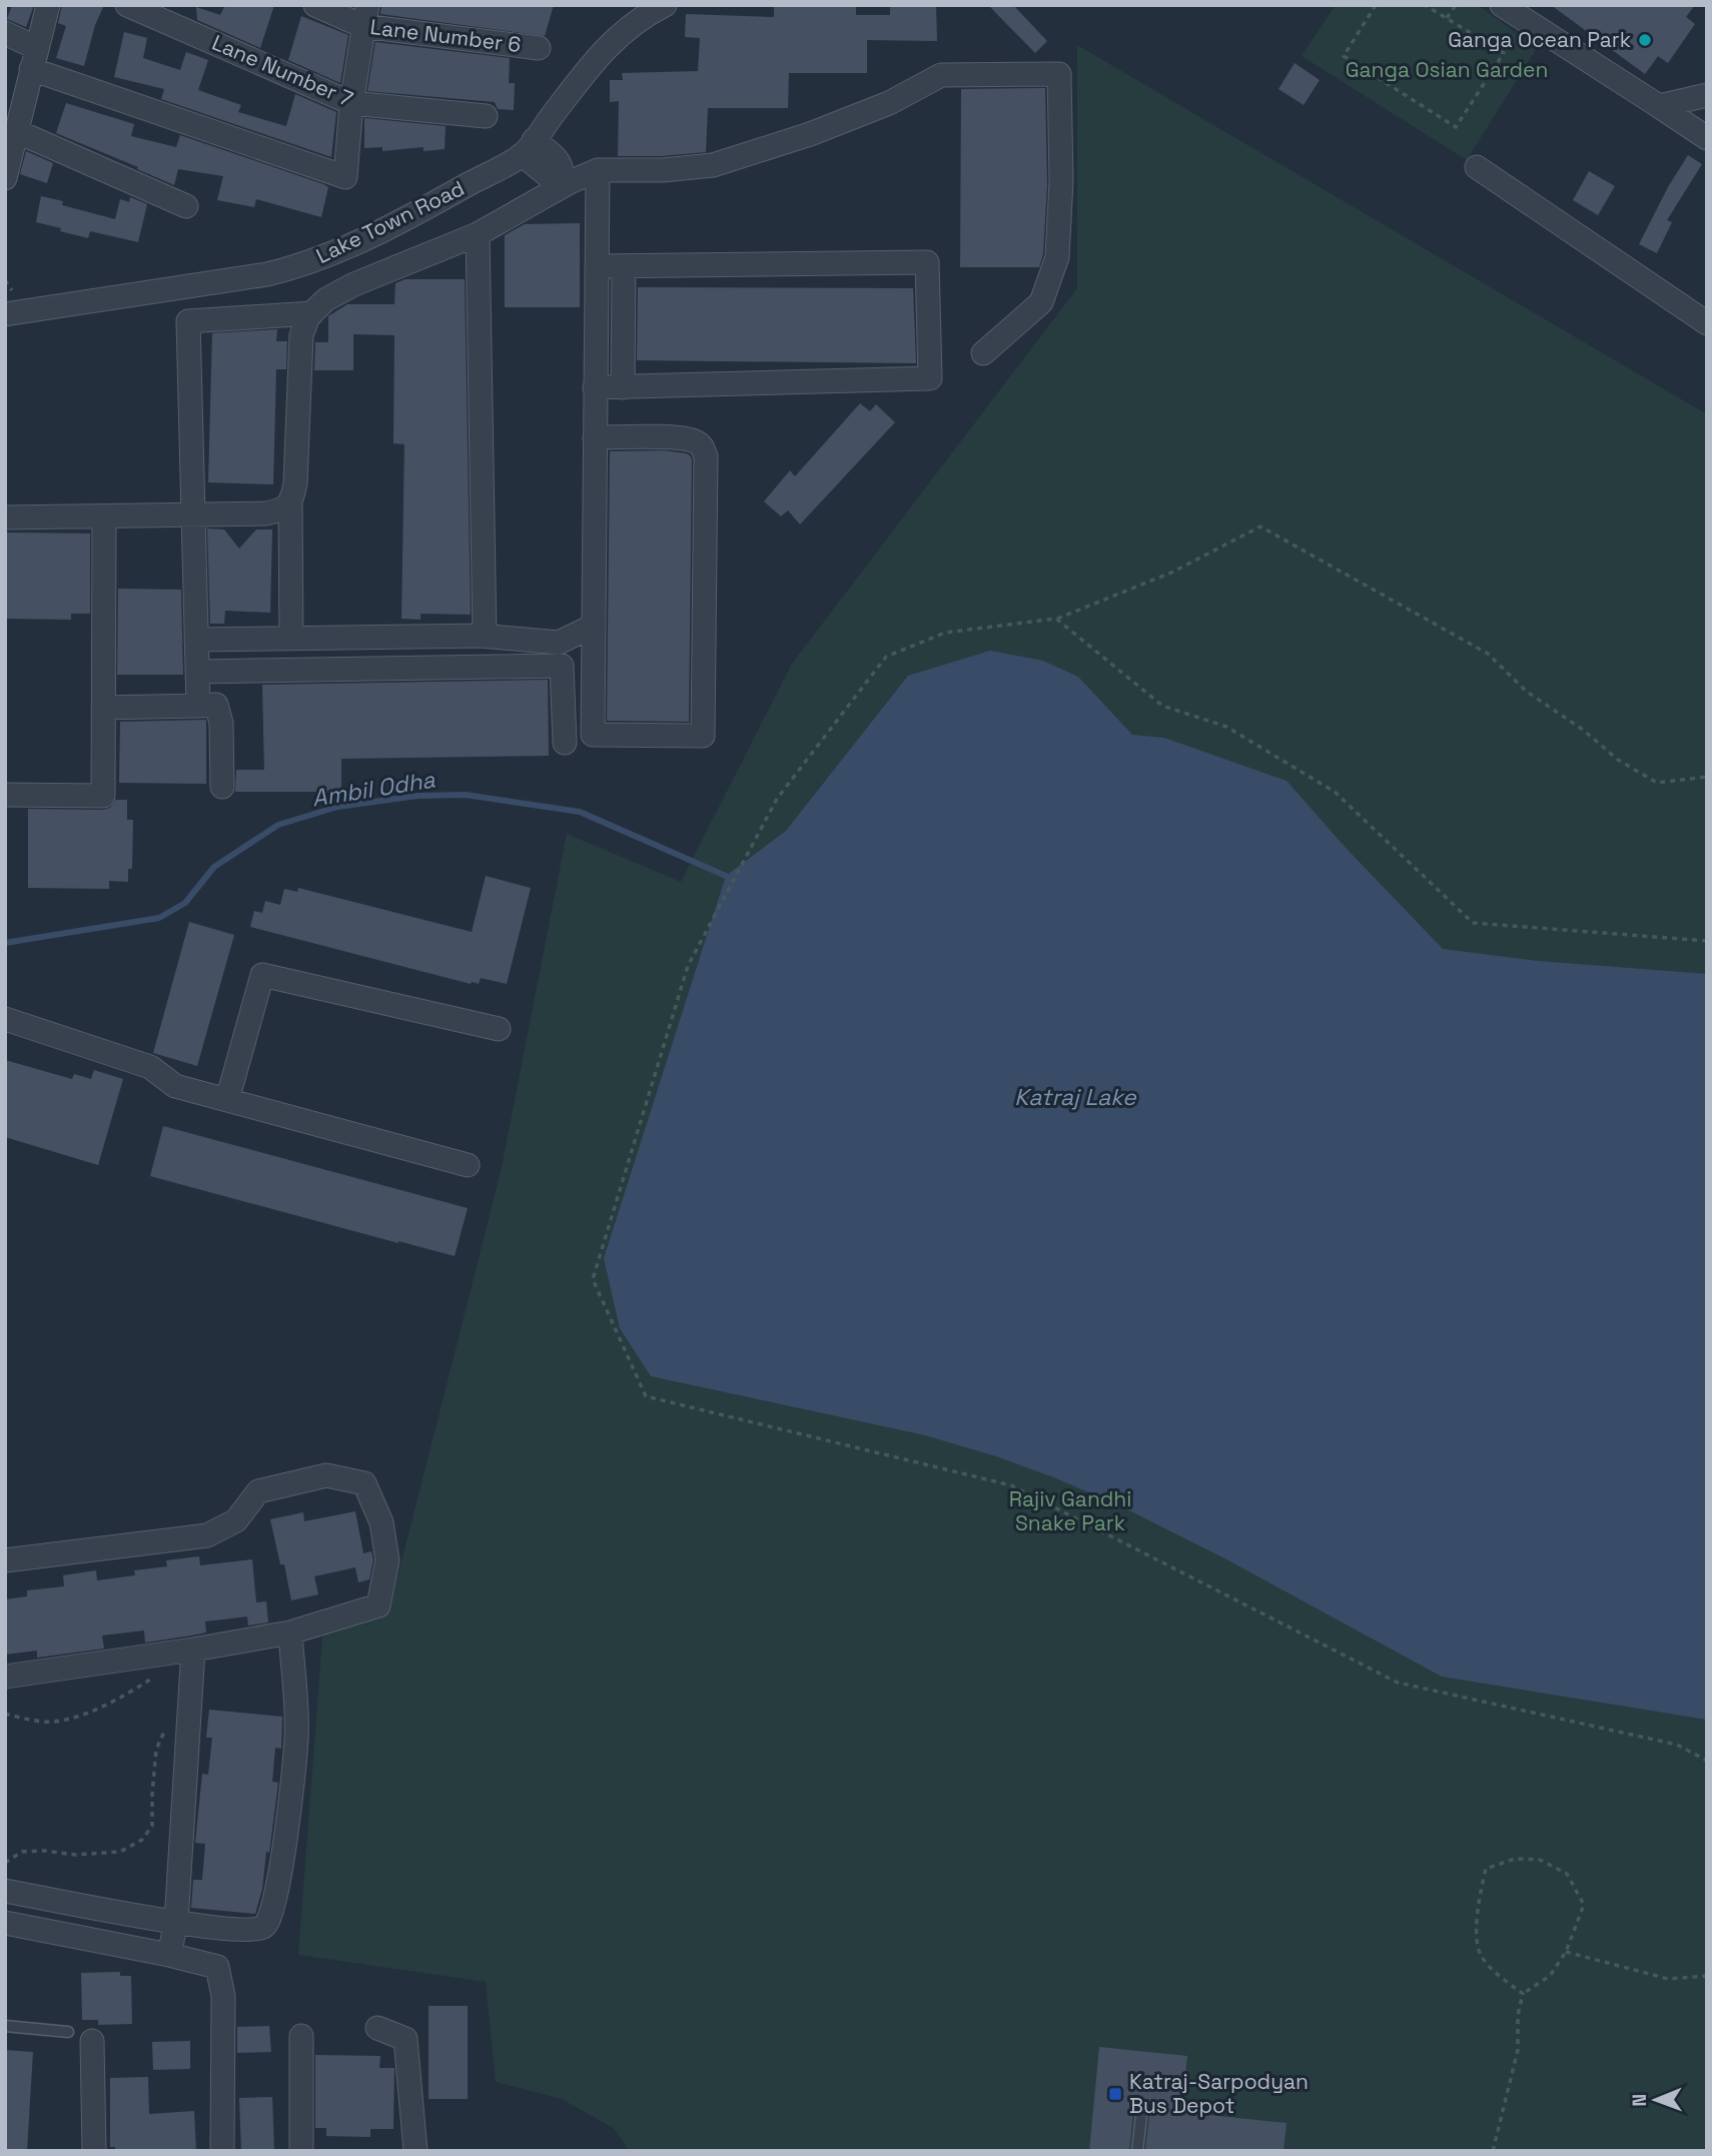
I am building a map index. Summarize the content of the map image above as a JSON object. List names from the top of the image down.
{
  "streets": {
    "street": ["Lane Number 6", "Lane Number 7", "Lake Town Road"]
  },
  "water": ["Ambil Odha", "Katraj Lake"],
  "parks": ["Ganga Osian Garden", "Rajiv Gandhi Snake Park"],
  "places": {
    "other": ["Ganga Ocean Park"],
    "transit": ["Katraj-Sarpodyan Bus Depot"]
  },
  "north": "left"
}
